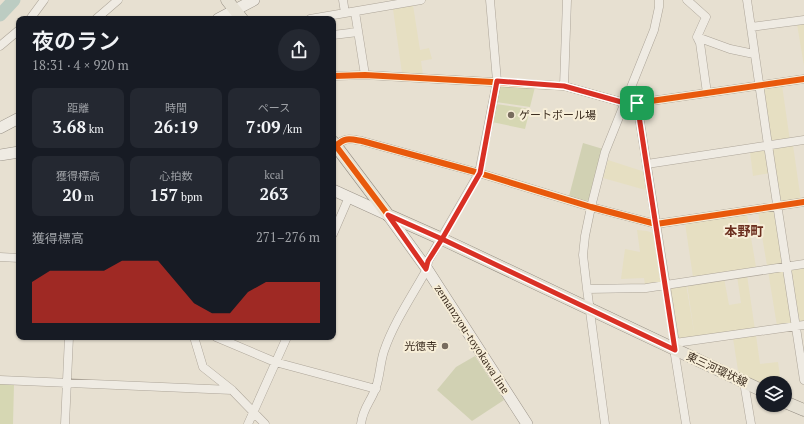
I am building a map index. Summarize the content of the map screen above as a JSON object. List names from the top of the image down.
{
  "streets": {
    "main road": ["zemanzyou-toyokawa line", "東三河環状線"]
  },
  "crossings": [
    ["zemanzyou-toyokawa line", "東三河環状線"]
  ],
  "districts": ["本野町"],
  "places": ["ゲートボール場", "光徳寺"],
  "page": {
    "heading": ["夜のラン", "18:31 · 4 × 920 m"],
    "stats": [
      ["距離", "3.68 km"],
      ["時間", "26:19"],
      ["ペース", "7:09 /km"],
      ["獲得標高", "20 m"],
      ["心拍数", "157 bpm"],
      ["kcal", "263"]
    ],
    "chart": ["獲得標高", "271–276 m"]
  }
}
